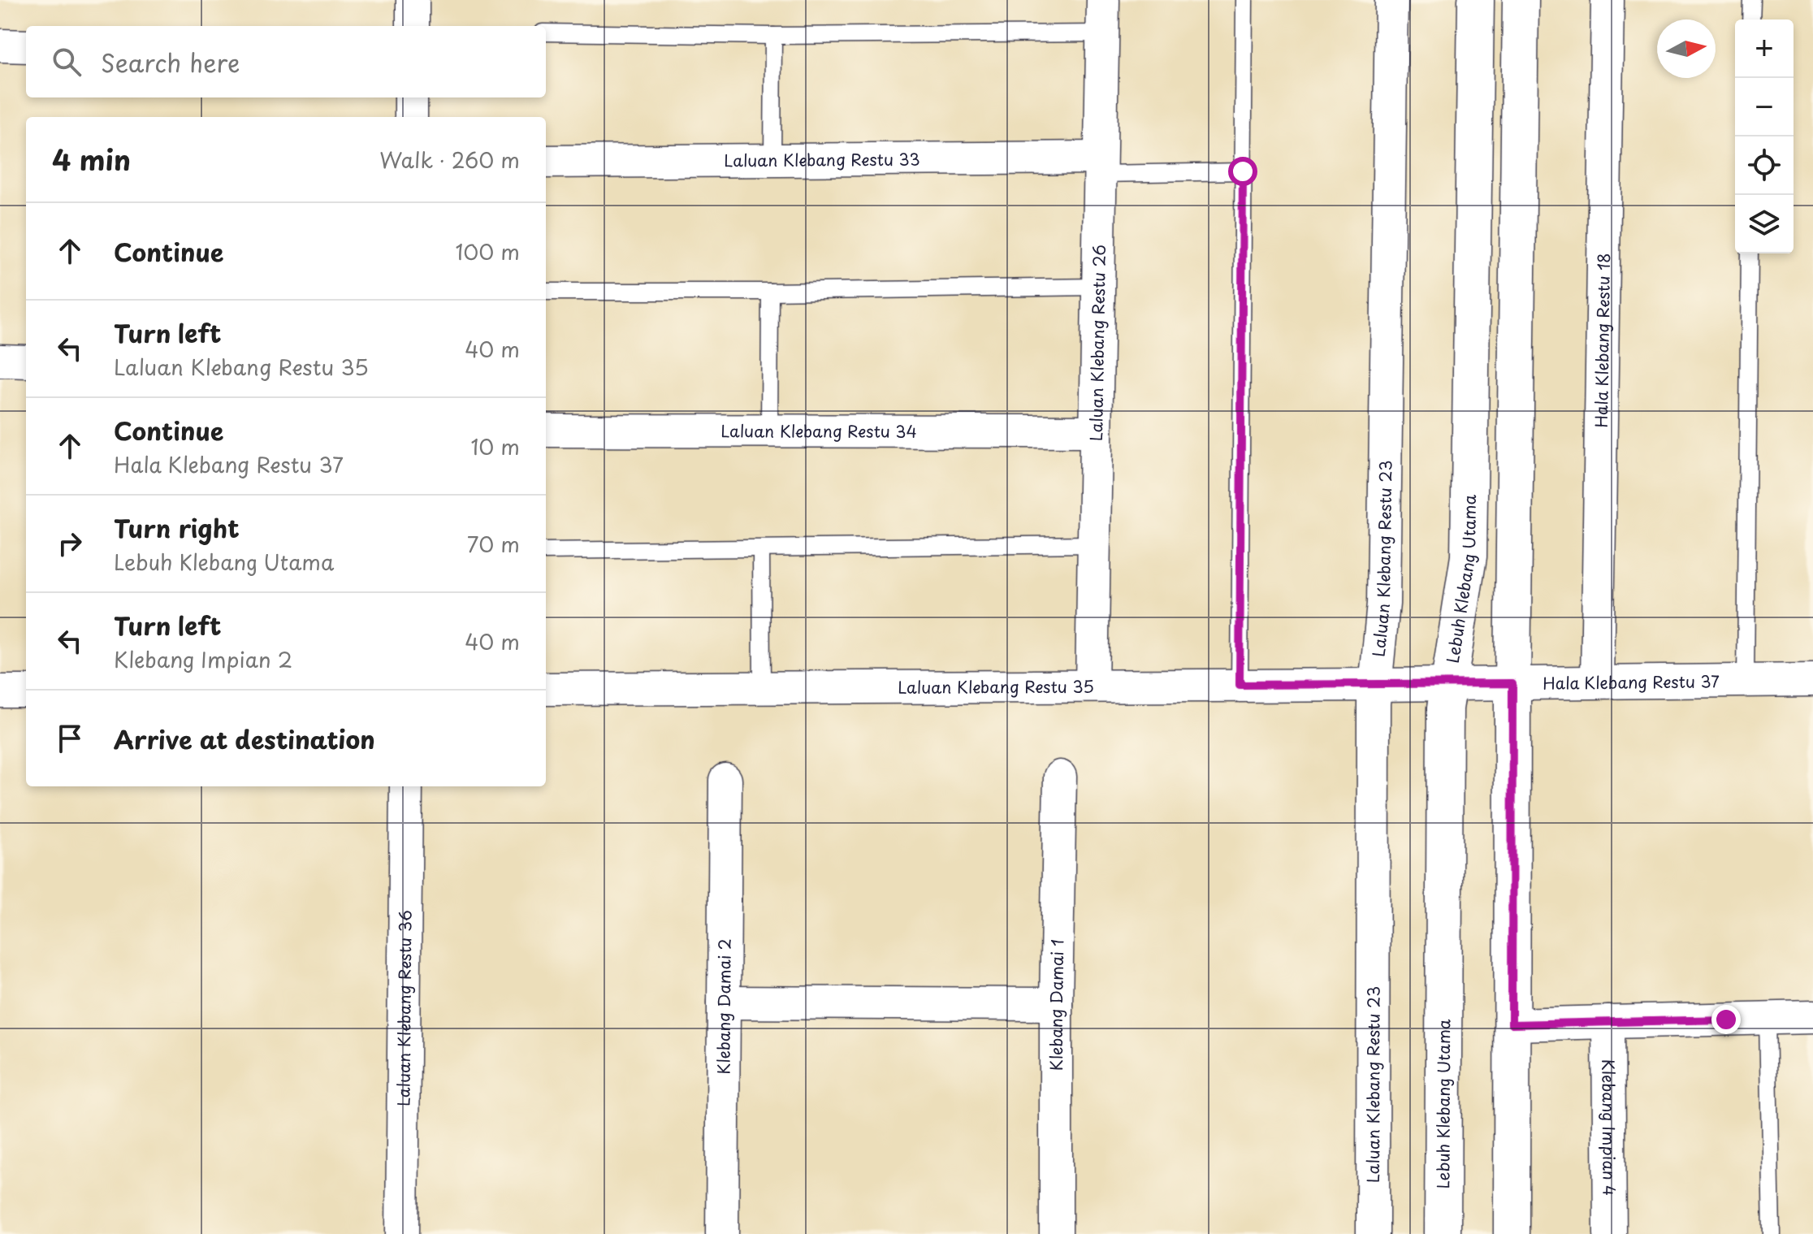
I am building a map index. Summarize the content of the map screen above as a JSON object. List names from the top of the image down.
{
  "streets": {
    "street": [
      "Laluan Klebang Restu 33",
      "Hala Klebang Restu 18",
      "Laluan Klebang Restu 26",
      "Laluan Klebang Restu 34",
      "Laluan Klebang Restu 23",
      "Lebuh Klebang Utama",
      "Hala Klebang Restu 37",
      "Laluan Klebang Restu 35",
      "Klebang Damai 1",
      "Klebang Damai 2",
      "Laluan Klebang Restu 36",
      "Klebang Impian 4"
    ]
  },
  "crossings": [
    ["Laluan Klebang Restu 33", "Laluan Klebang Restu 26"],
    ["Hala Klebang Restu 18", "Hala Klebang Restu 37"],
    ["Laluan Klebang Restu 26", "Laluan Klebang Restu 34"],
    ["Laluan Klebang Restu 26", "Laluan Klebang Restu 35"],
    ["Laluan Klebang Restu 23", "Laluan Klebang Restu 35"],
    ["Lebuh Klebang Utama", "Hala Klebang Restu 37"],
    ["Lebuh Klebang Utama", "Laluan Klebang Restu 35"],
    ["Hala Klebang Restu 37", "Laluan Klebang Restu 35"]
  ],
  "north": "right",
  "page": {
    "map_buttons": ["+", "−"],
    "search": "Search here",
    "heading": ["4 min", "Walk · 260 m"],
    "list": [
      ["Continue", "100 m"],
      ["Turn left", "Laluan Klebang Restu 35", "40 m"],
      ["Continue", "Hala Klebang Restu 37", "10 m"],
      ["Turn right", "Lebuh Klebang Utama", "70 m"],
      ["Turn left", "Klebang Impian 2", "40 m"],
      "Arrive at destination"
    ]
  }
}
